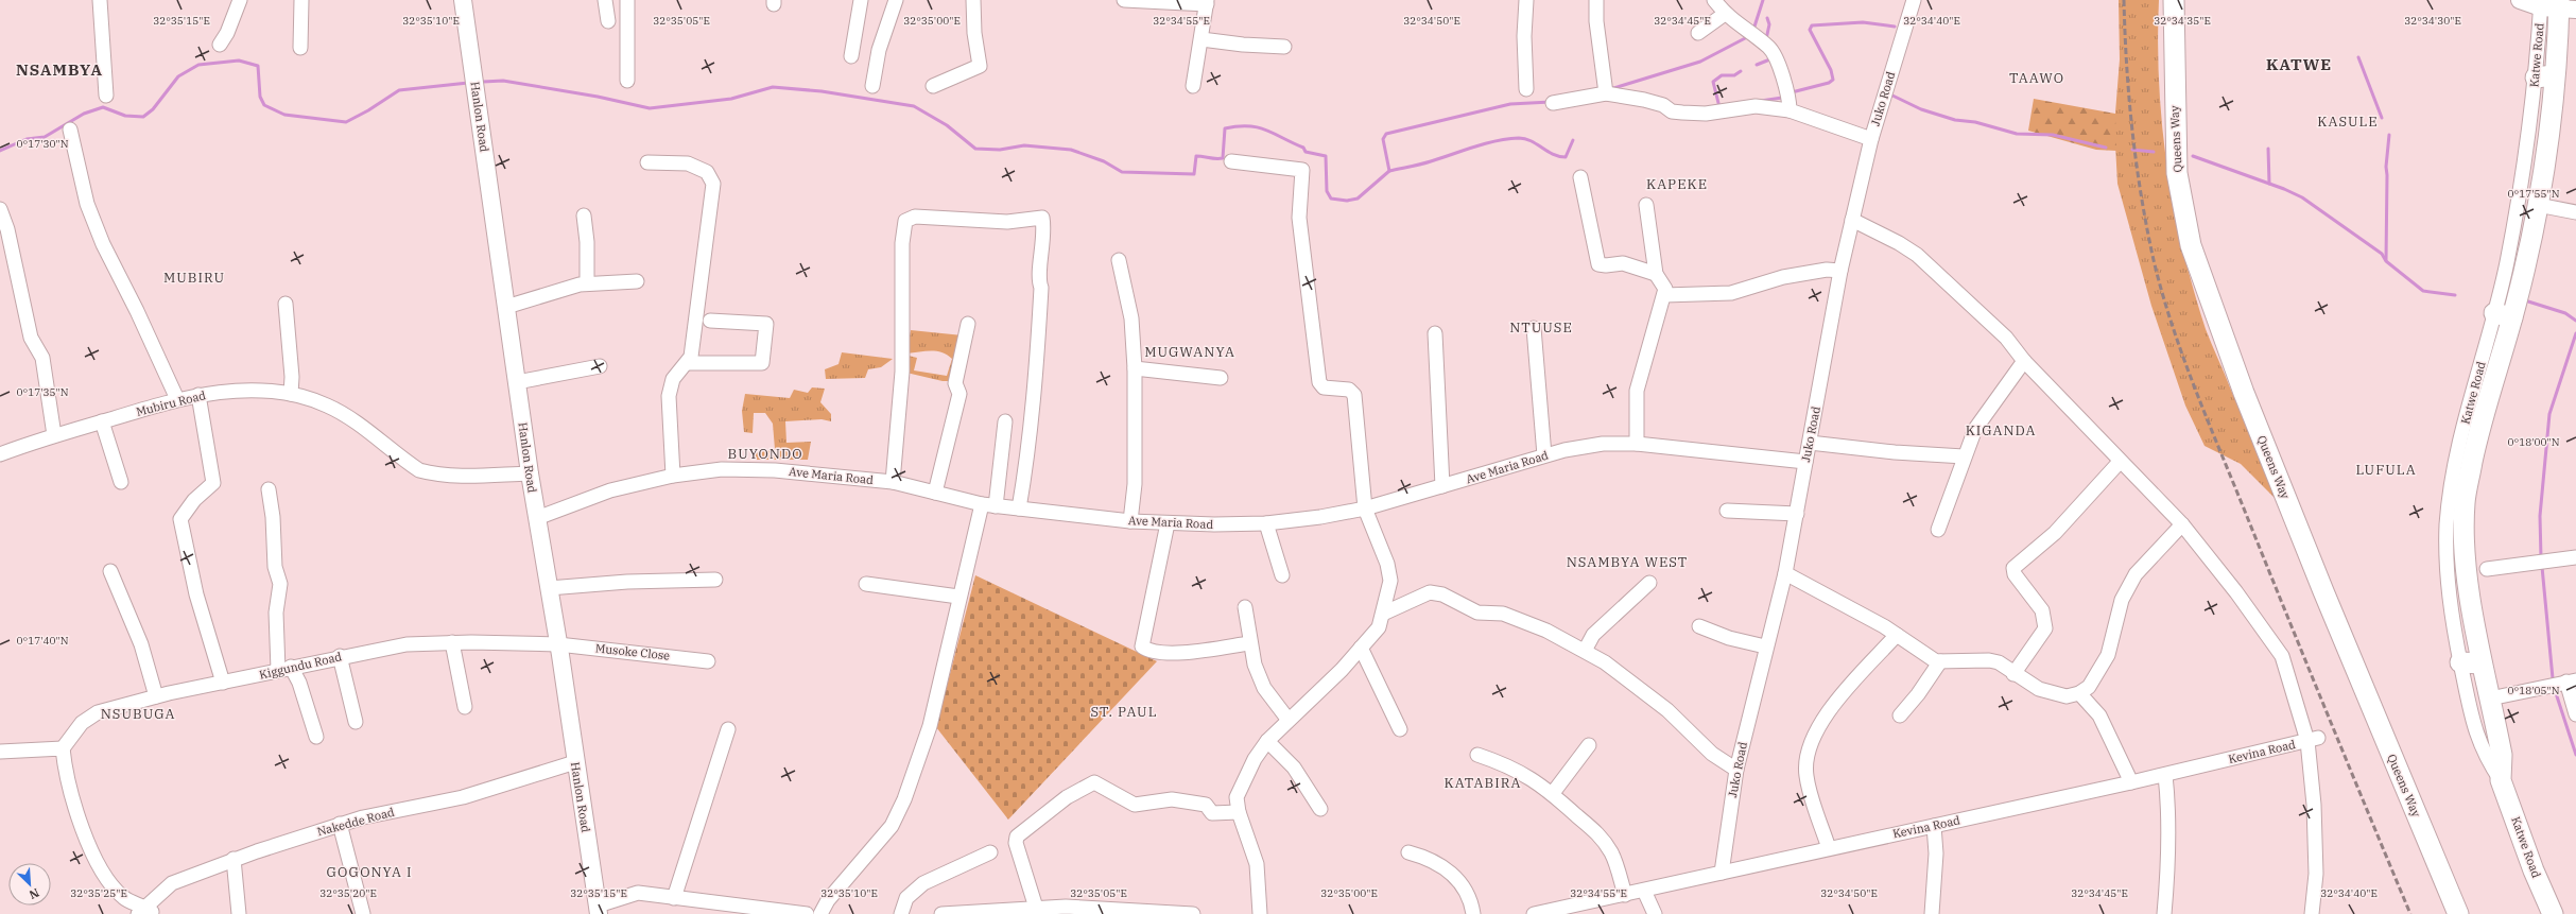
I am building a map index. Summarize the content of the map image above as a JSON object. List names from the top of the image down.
{
  "streets": {
    "highway": ["Katwe Road", "Queens Way"],
    "main road": ["Hanlon Road"],
    "street": [
      "Juko Road",
      "Mubiru Road",
      "Ave Maria Road",
      "Musoke Close",
      "Kiggundu Road",
      "Kevina Road",
      "Nakedde Road"
    ]
  },
  "crossings": [
    ["Juko Road", "Ave Maria Road"],
    ["Juko Road", "Kevina Road"],
    ["Hanlon Road", "Mubiru Road"],
    ["Hanlon Road", "Ave Maria Road"],
    ["Hanlon Road", "Musoke Close"],
    ["Hanlon Road", "Kiggundu Road"],
    ["Hanlon Road", "Nakedde Road"],
    ["Musoke Close", "Kiggundu Road"]
  ],
  "districts": [
    "KATWE",
    "NSAMBYA",
    "TAAWO",
    "KASULE",
    "KAPEKE",
    "MUBIRU",
    "NTUUSE",
    "MUGWANYA",
    "KIGANDA",
    "BUYONDO",
    "LUFULA",
    "NSAMBYA WEST",
    "ST. PAUL",
    "NSUBUGA",
    "KATABIRA",
    "GOGONYA I"
  ],
  "north": "bottom right",
  "coordinates": [
    "32°35'15\"E",
    "32°35'10\"E",
    "32°35'05\"E",
    "32°35'00\"E",
    "32°34'55\"E",
    "32°34'50\"E",
    "32°34'45\"E",
    "32°34'40\"E",
    "32°34'35\"E",
    "32°34'30\"E",
    "0°17'30\"N",
    "0°17'55\"N",
    "0°17'35\"N",
    "0°18'00\"N",
    "0°17'40\"N",
    "0°18'05\"N",
    "32°35'25\"E",
    "32°35'20\"E"
  ]
}
